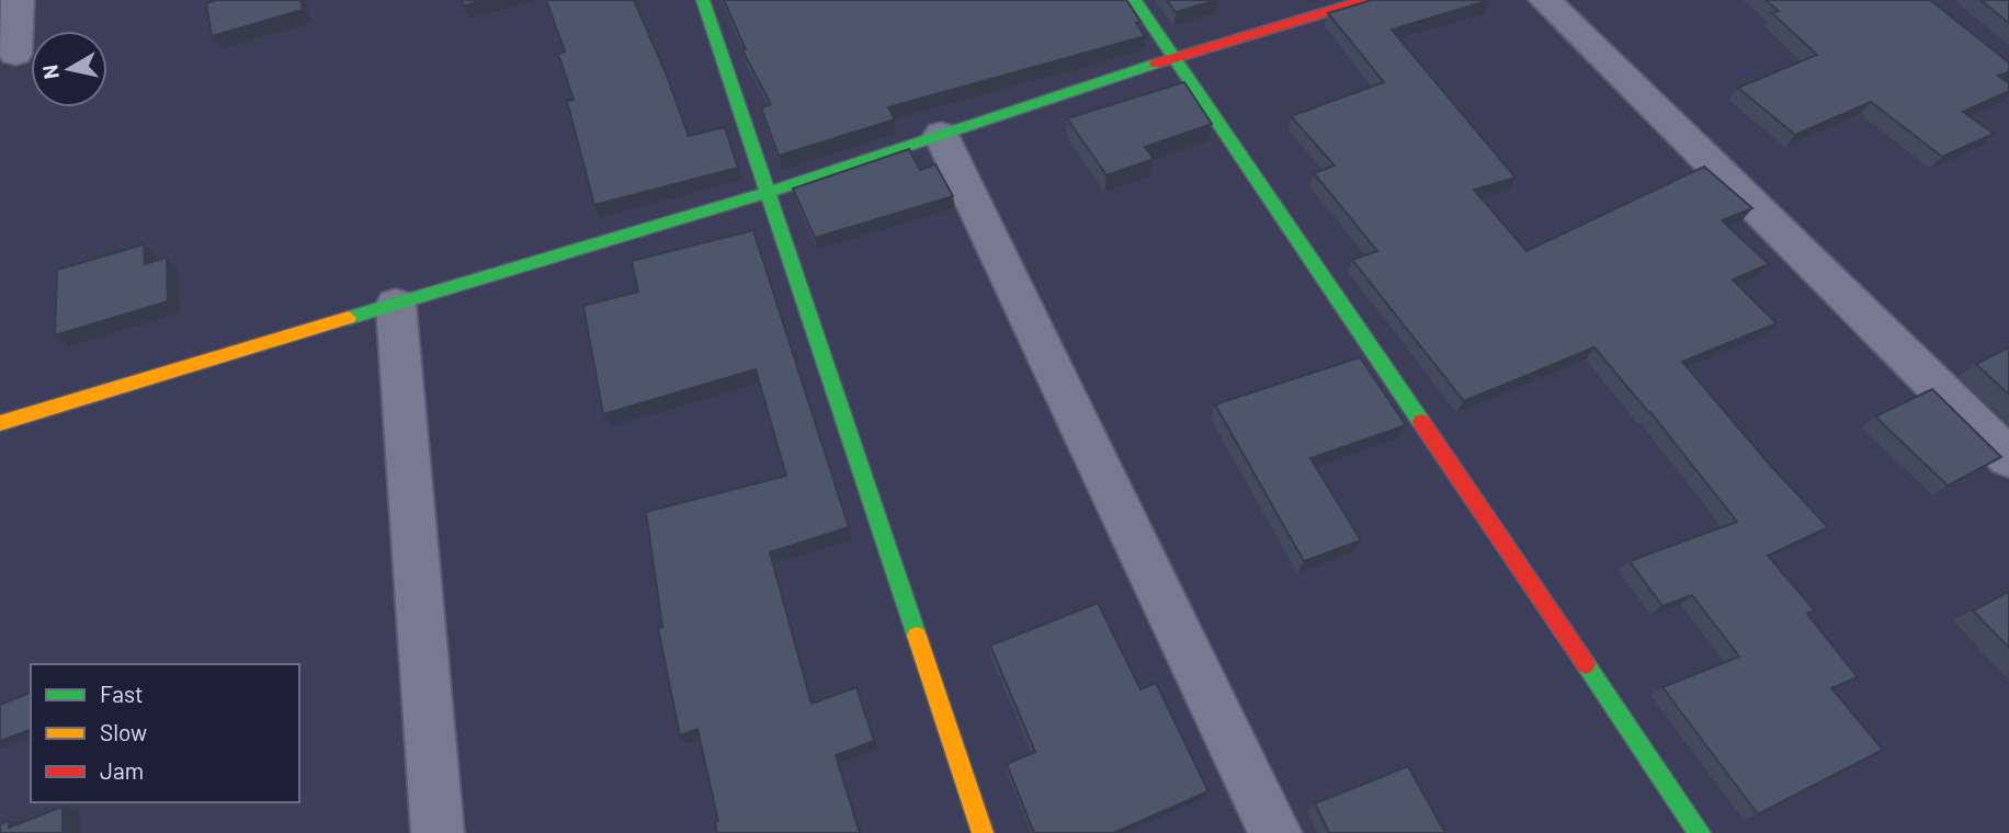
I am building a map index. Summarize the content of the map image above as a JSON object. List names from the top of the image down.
{
  "legend": ["Fast", "Slow", "Jam"],
  "north": "left"
}
